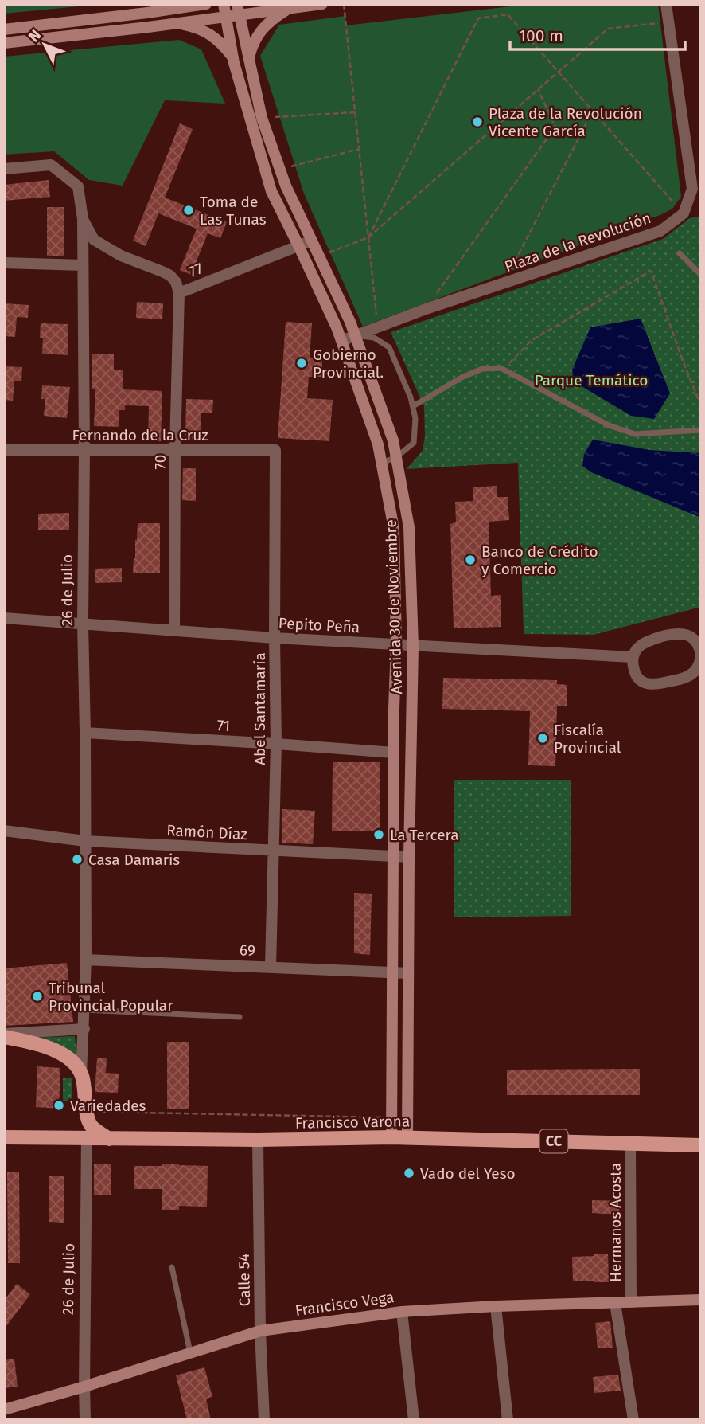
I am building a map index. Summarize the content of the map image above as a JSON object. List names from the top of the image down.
{
  "streets": {
    "main road": [
      "Avenida 30 de Noviembre",
      "Francisco Varona",
      "CC",
      "Francisco Vega"
    ],
    "street": [
      "Plaza de la Revolución",
      "77",
      "Fernando de la Cruz",
      "70",
      "26 de Julio",
      "Pepito Peña",
      "Abel Santamaría",
      "71",
      "Ramón Díaz",
      "69",
      "Hermanos Acosta",
      "Calle 54"
    ]
  },
  "crossings": [
    ["Plaza de la Revolución", "Avenida 30 de Noviembre"],
    ["77", "70"],
    ["77", "26 de Julio"],
    ["77", "Avenida 30 de Noviembre"],
    ["Fernando de la Cruz", "70"],
    ["Fernando de la Cruz", "26 de Julio"],
    ["Fernando de la Cruz", "Abel Santamaría"],
    ["70", "Pepito Peña"],
    ["26 de Julio", "Pepito Peña"],
    ["26 de Julio", "71"],
    ["26 de Julio", "Ramón Díaz"],
    ["26 de Julio", "69"],
    ["26 de Julio", "Francisco Varona"],
    ["26 de Julio", "Francisco Vega"],
    ["Avenida 30 de Noviembre", "Pepito Peña"],
    ["Avenida 30 de Noviembre", "71"],
    ["Avenida 30 de Noviembre", "Ramón Díaz"],
    ["Avenida 30 de Noviembre", "69"],
    ["Avenida 30 de Noviembre", "Francisco Varona"],
    ["Pepito Peña", "Abel Santamaría"],
    ["Abel Santamaría", "71"],
    ["Abel Santamaría", "Ramón Díaz"],
    ["Abel Santamaría", "69"],
    ["Francisco Varona", "Hermanos Acosta"],
    ["Francisco Varona", "Calle 54"],
    ["Hermanos Acosta", "Francisco Vega"],
    ["Calle 54", "Francisco Vega"]
  ],
  "parks": ["Parque Temático"],
  "places": [
    "Plaza de la Revolución Vicente García",
    "Toma de Las Tunas",
    "Gobierno Provincial.",
    "Banco de Crédito y Comercio",
    "Fiscalía Provincial",
    "La Tercera",
    "Casa Damaris",
    "Tribunal Provincial Popular",
    "Variedades",
    "Vado del Yeso"
  ],
  "scale_bar": "100 m",
  "north": "top left"
}
